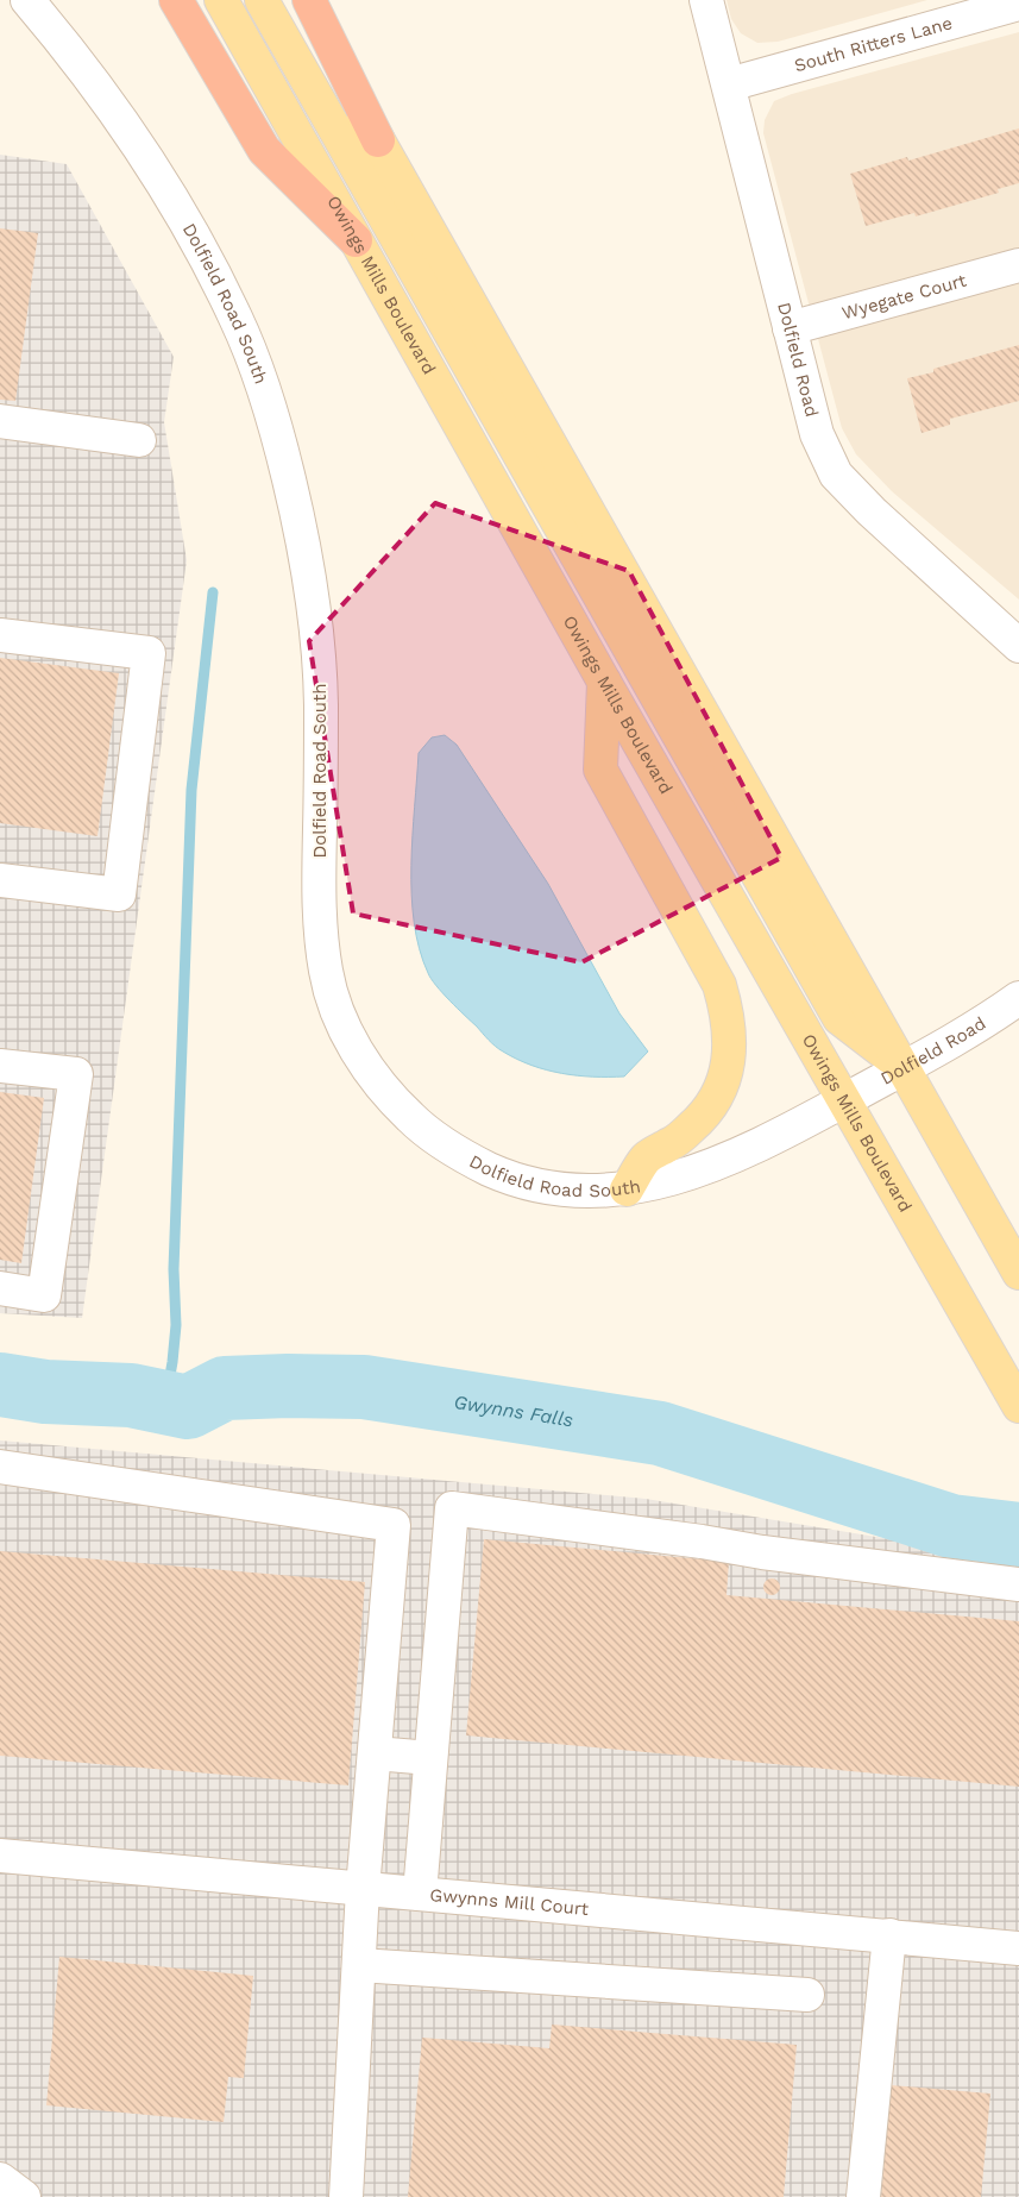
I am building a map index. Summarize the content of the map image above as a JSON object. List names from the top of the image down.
{
  "streets": {
    "main road": ["Owings Mills Boulevard"],
    "street": [
      "South Ritters Lane",
      "Wyegate Court",
      "Dolfield Road South",
      "Dolfield Road",
      "Gwynns Mill Court"
    ]
  },
  "crossings": [
    ["South Ritters Lane", "Dolfield Road"],
    ["Owings Mills Boulevard", "Dolfield Road South"],
    ["Owings Mills Boulevard", "Dolfield Road"],
    ["Wyegate Court", "Dolfield Road"],
    ["Dolfield Road South", "Dolfield Road"]
  ],
  "water": ["Gwynns Falls"]
}
